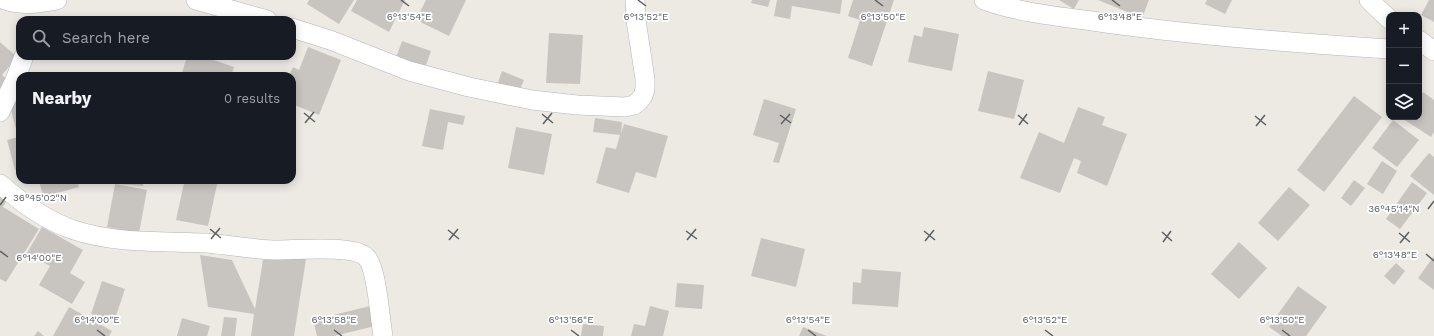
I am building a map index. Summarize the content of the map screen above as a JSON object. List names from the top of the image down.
{
  "page": {
    "map_buttons": ["+", "−"],
    "search": "Search here",
    "heading": ["Nearby", "0 results"]
  },
  "coordinates": [
    "6°13'54\"E",
    "6°13'52\"E",
    "6°13'50\"E",
    "6°13'48\"E",
    "36°45'02\"N",
    "36°45'14\"N",
    "6°14'00\"E",
    "6°13'58\"E",
    "6°13'56\"E"
  ]
}
